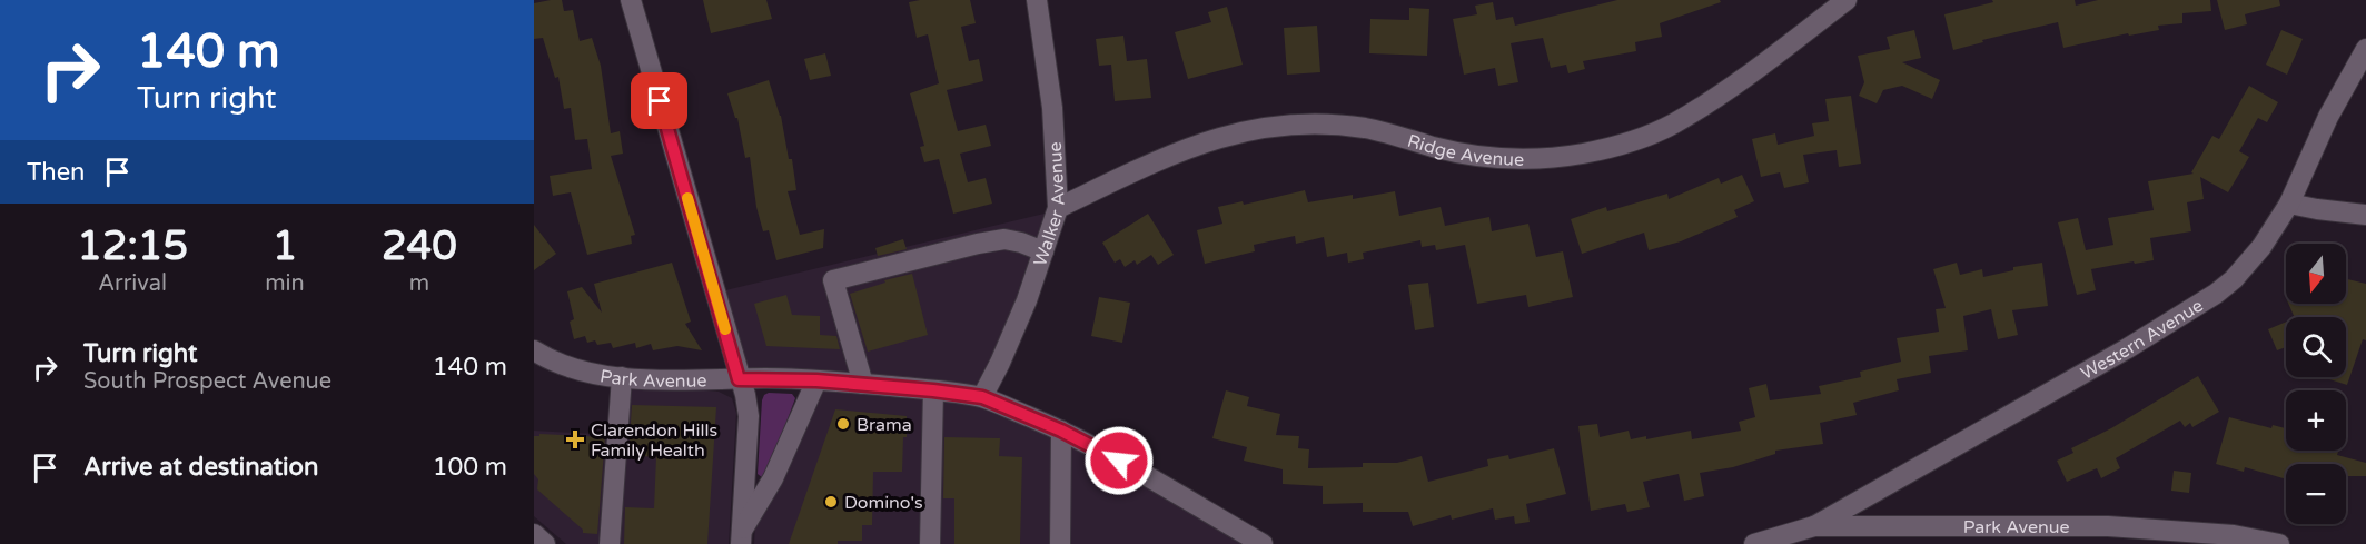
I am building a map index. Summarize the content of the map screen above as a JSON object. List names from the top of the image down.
{
  "streets": {
    "street": [
      "Ridge Avenue",
      "Walker Avenue",
      "Western Avenue",
      "Park Avenue"
    ]
  },
  "crossings": [
    ["Ridge Avenue", "Walker Avenue"],
    ["Walker Avenue", "Park Avenue"],
    ["Western Avenue", "Park Avenue"]
  ],
  "places": {
    "other": ["Brama", "Domino's"],
    "health": ["Clarendon Hills Family Health"]
  },
  "north": "bottom",
  "page": {
    "turn": ["140 m", "Turn right"],
    "then": "Then",
    "eta": [
      "12:15",
      "Arrival",
      "1",
      "min",
      "240",
      "m"
    ],
    "map_buttons": ["+", "−"],
    "list": [
      {
        "name": "Turn right",
        "note": "South Prospect Avenue",
        "value": "140 m"
      },
      {
        "name": "Arrive at destination",
        "value": "100 m"
      }
    ]
  }
}
